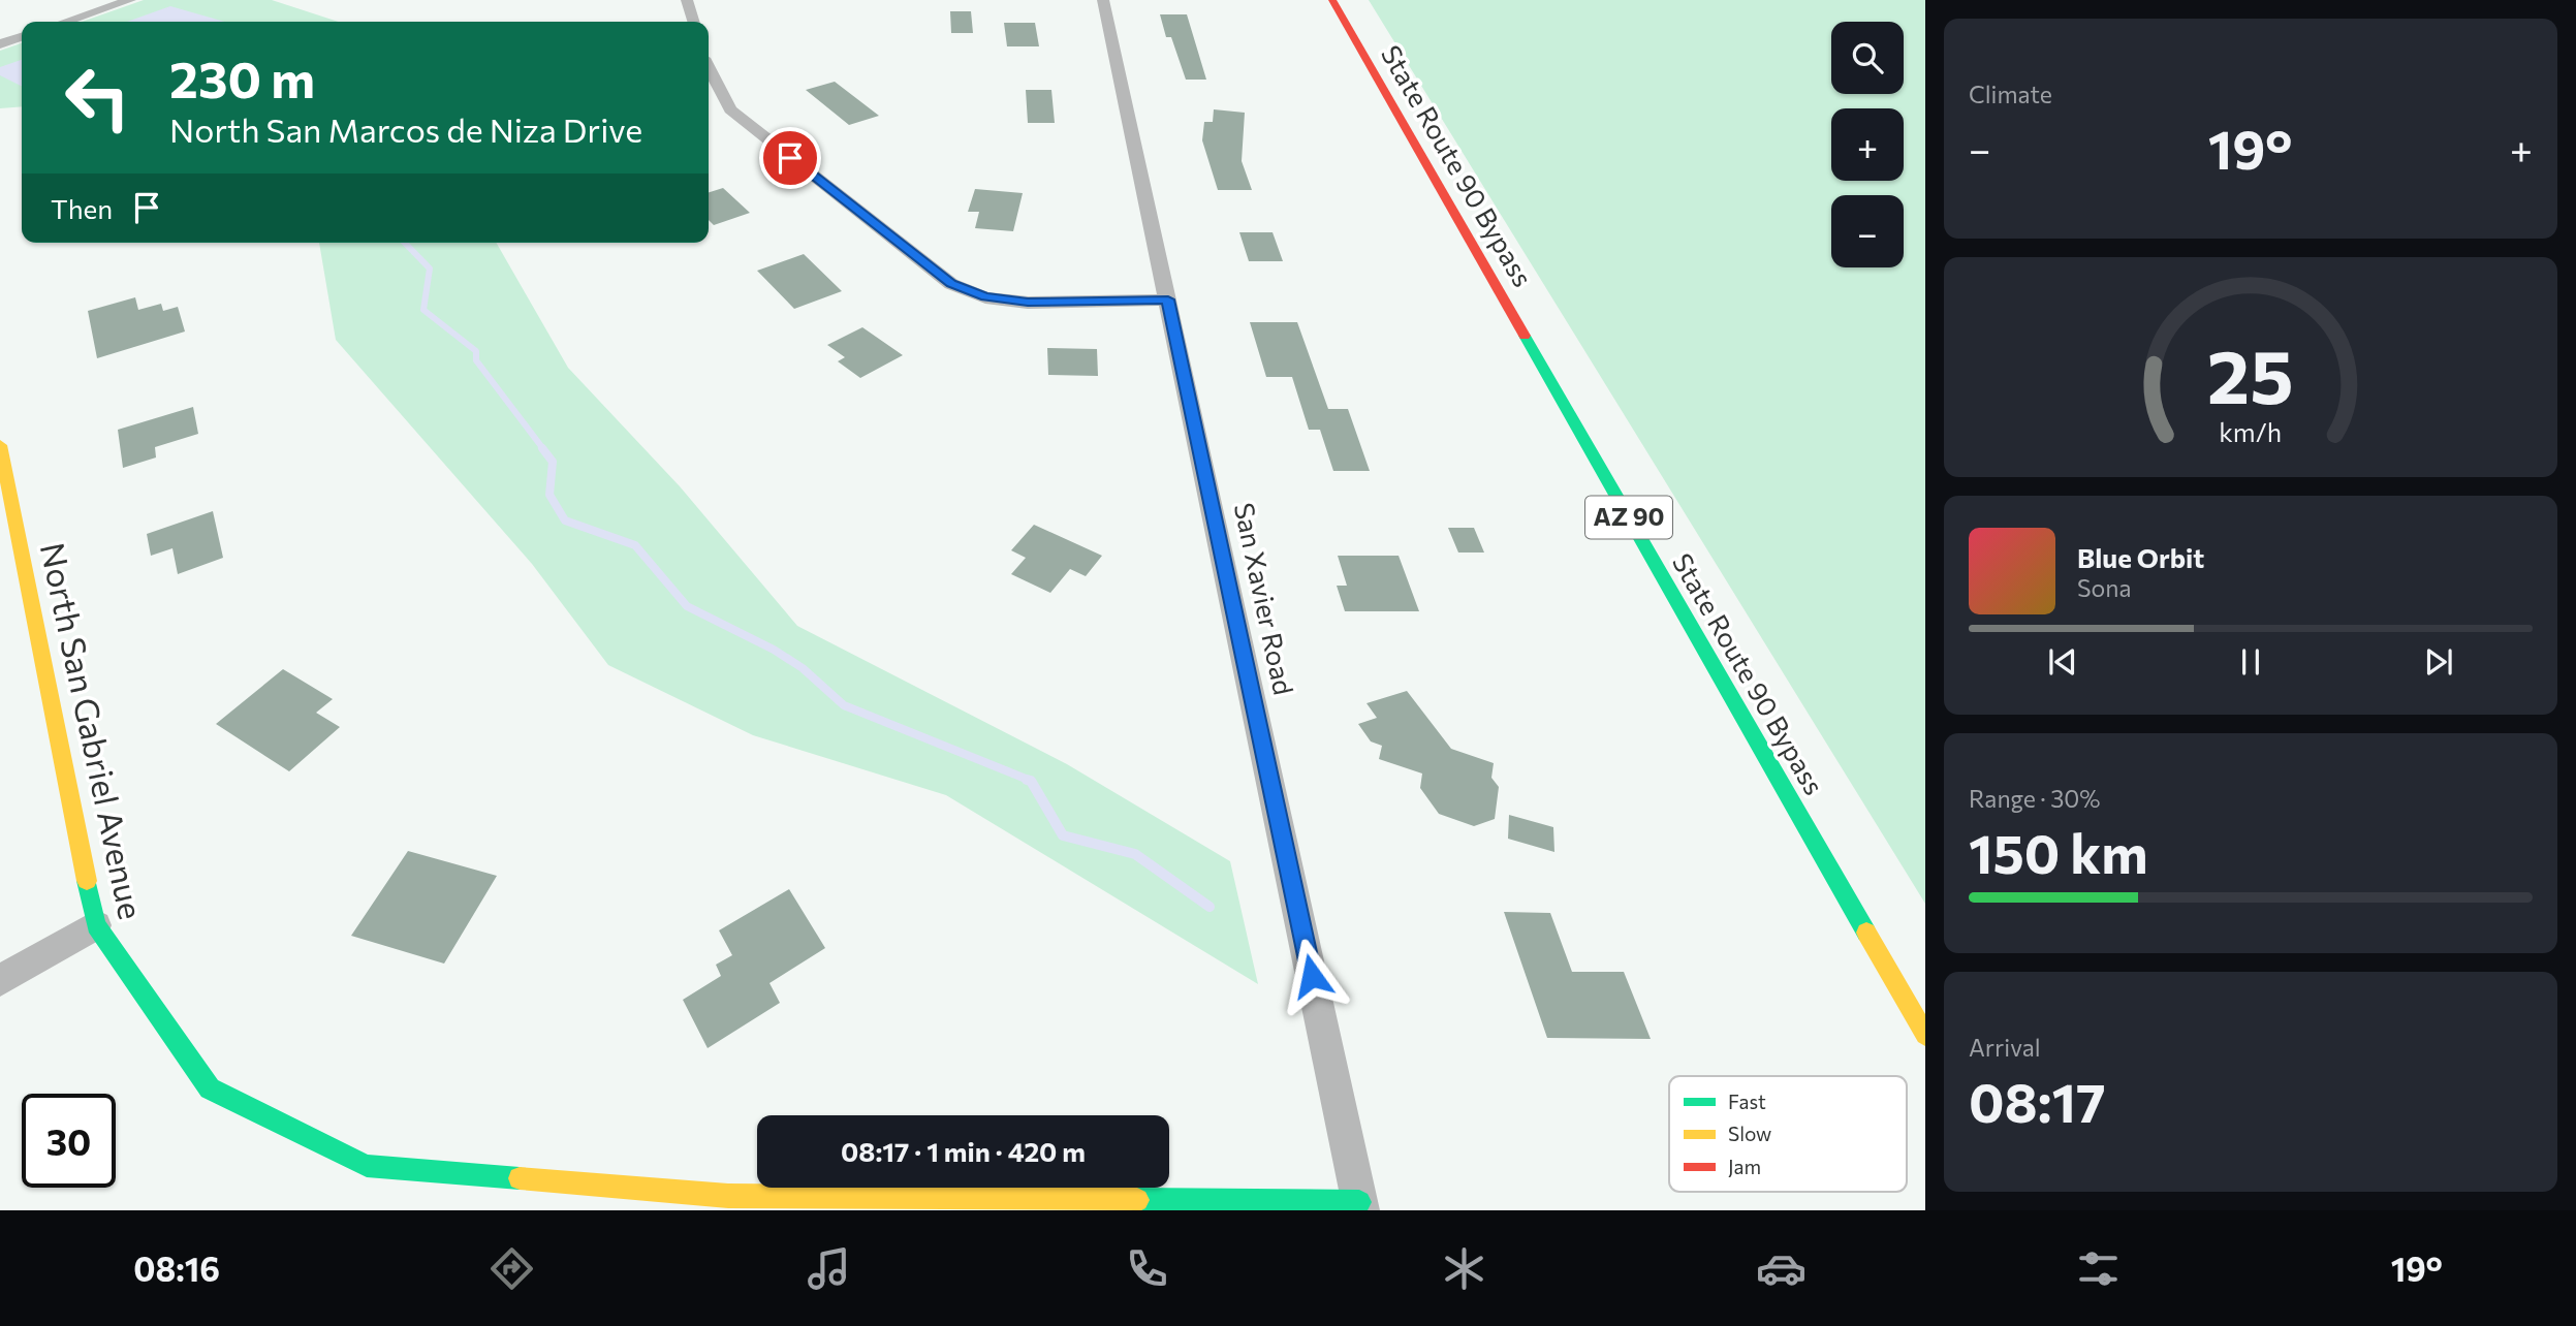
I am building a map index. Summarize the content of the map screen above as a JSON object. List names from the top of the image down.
{
  "streets": {
    "main road": ["State Route 90 Bypass", "AZ 90", "North San Gabriel Avenue"],
    "street": ["San Xavier Road"]
  },
  "crossings": [
    ["San Xavier Road", "North San Gabriel Avenue"]
  ],
  "legend": ["Fast", "Slow", "Jam"],
  "page": {
    "tile": [
      "Climate",
      ["Range · 30%", "150 km"],
      ["Arrival", "08:17"]
    ],
    "map_buttons": ["+", "−"],
    "turn": ["230 m", "North San Marcos de Niza Drive"],
    "heat": ["−", "19°", "+"],
    "then": "Then",
    "song": ["Blue Orbit", "Sona"],
    "limit": "30",
    "trip": "08:17 · 1 min · 420 m",
    "tabs": ["08:16", "19°"],
    "gauge": ["25", "km/h"]
  }
}
